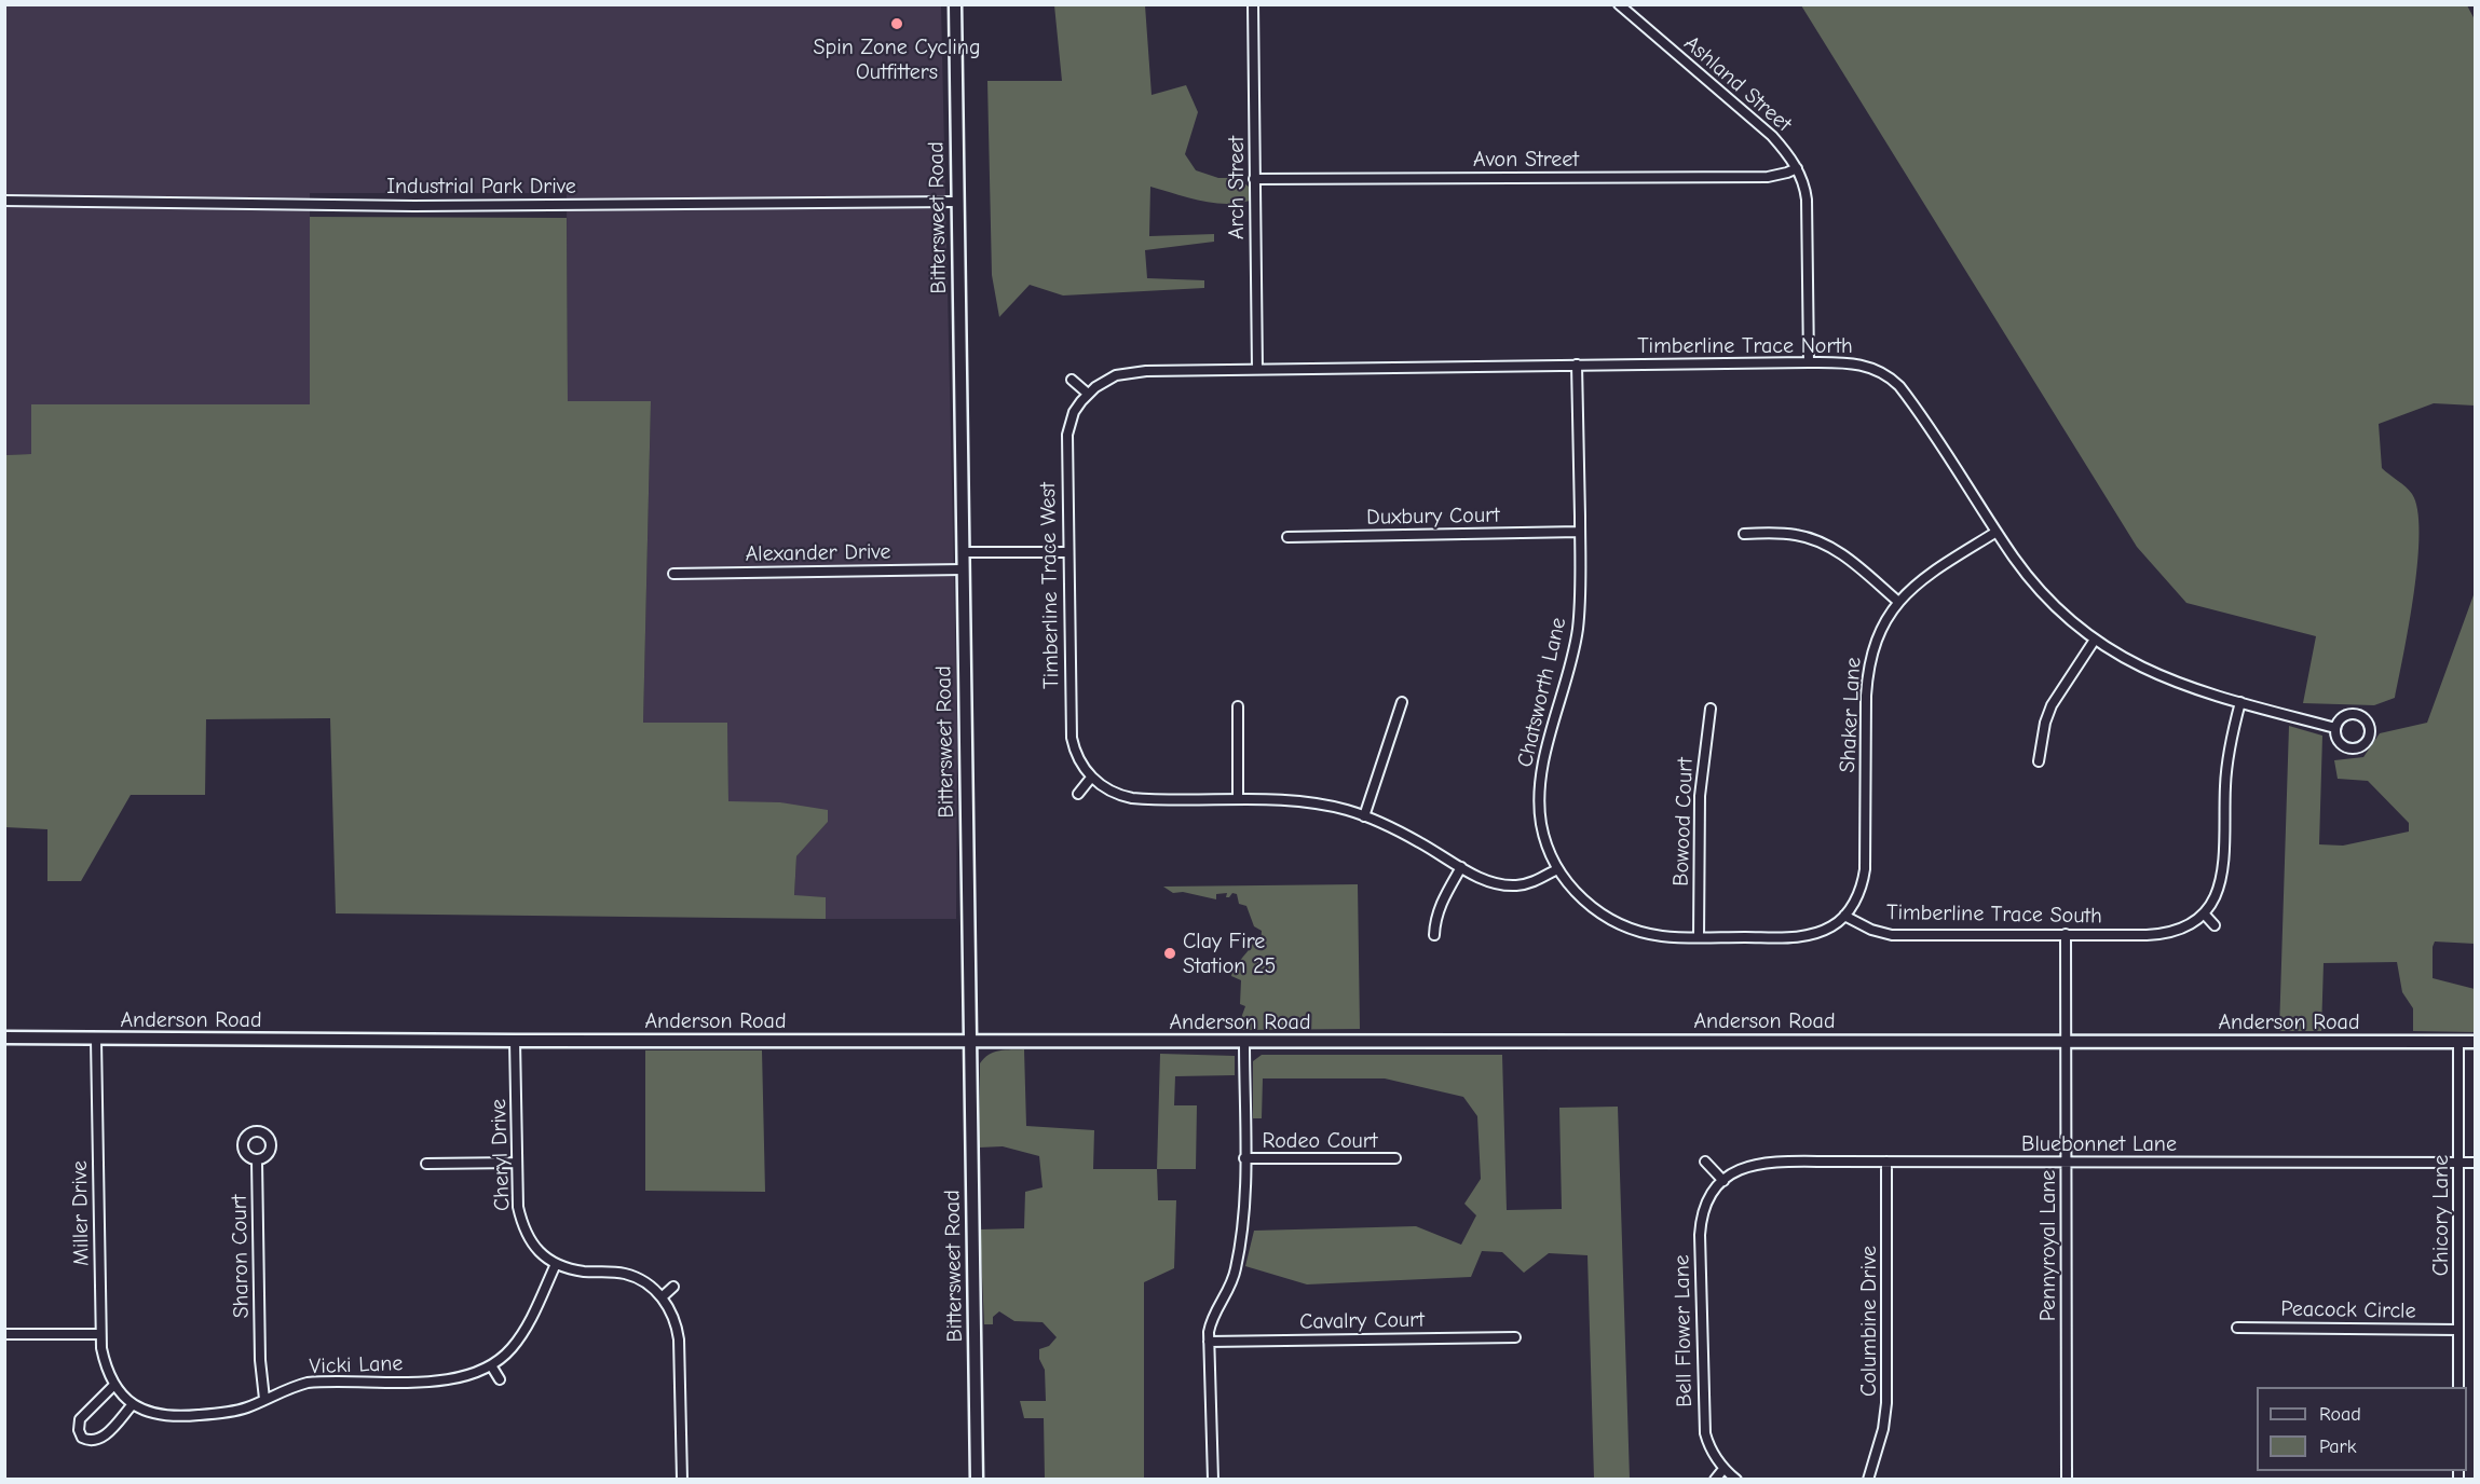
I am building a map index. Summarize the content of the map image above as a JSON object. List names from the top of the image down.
{
  "streets": {
    "street": [
      "Ashland Street",
      "Avon Street",
      "Industrial Park Drive",
      "Arch Street",
      "Bittersweet Road",
      "Timberline Trace North",
      "Duxbury Court",
      "Alexander Drive",
      "Timberline Trace West",
      "Chatsworth Lane",
      "Shaker Lane",
      "Bowood Court",
      "Timberline Trace South",
      "Anderson Road",
      "Rodeo Court",
      "Bluebonnet Lane",
      "Cheryl Drive",
      "Miller Drive",
      "Chicory Lane",
      "Pennyroyal Lane",
      "Sharon Court",
      "Peacock Circle",
      "Cavalry Court",
      "Columbine Drive",
      "Bell Flower Lane",
      "Vicki Lane"
    ]
  },
  "crossings": [
    ["Ashland Street", "Avon Street"],
    ["Ashland Street", "Timberline Trace North"],
    ["Avon Street", "Arch Street"],
    ["Industrial Park Drive", "Bittersweet Road"],
    ["Arch Street", "Timberline Trace North"],
    ["Bittersweet Road", "Alexander Drive"],
    ["Bittersweet Road", "Anderson Road"],
    ["Timberline Trace North", "Timberline Trace West"],
    ["Timberline Trace North", "Chatsworth Lane"],
    ["Timberline Trace North", "Shaker Lane"],
    ["Timberline Trace North", "Timberline Trace South"],
    ["Duxbury Court", "Chatsworth Lane"],
    ["Shaker Lane", "Timberline Trace South"],
    ["Timberline Trace South", "Pennyroyal Lane"],
    ["Anderson Road", "Cheryl Drive"],
    ["Anderson Road", "Miller Drive"],
    ["Anderson Road", "Chicory Lane"],
    ["Anderson Road", "Pennyroyal Lane"],
    ["Bluebonnet Lane", "Chicory Lane"],
    ["Bluebonnet Lane", "Pennyroyal Lane"],
    ["Bluebonnet Lane", "Columbine Drive"],
    ["Bluebonnet Lane", "Bell Flower Lane"],
    ["Cheryl Drive", "Vicki Lane"],
    ["Miller Drive", "Vicki Lane"],
    ["Chicory Lane", "Peacock Circle"],
    ["Sharon Court", "Vicki Lane"]
  ],
  "places": ["Spin Zone Cycling Outfitters", "Clay Fire Station 25"],
  "legend": ["Road", "Park"]
}
